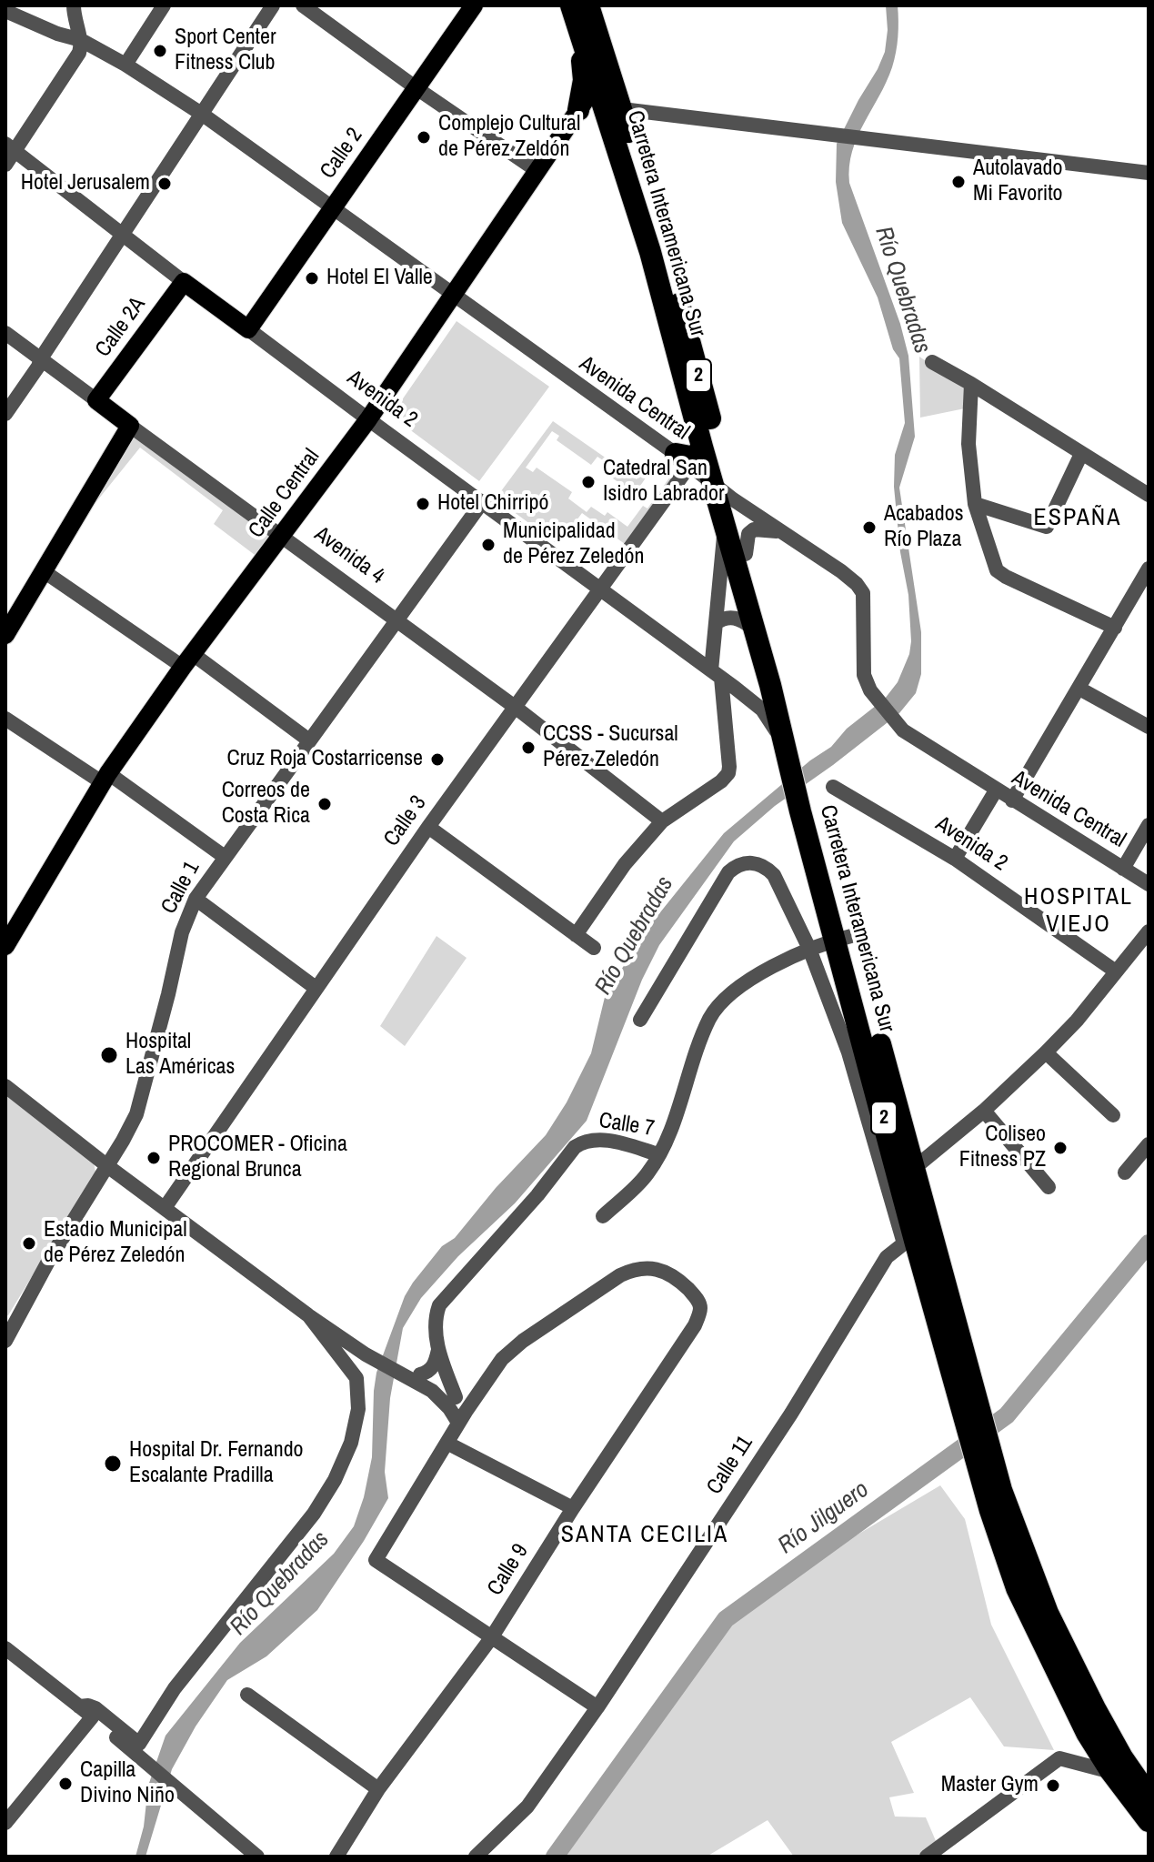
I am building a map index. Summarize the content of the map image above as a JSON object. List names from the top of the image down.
{
  "streets": {
    "highway": ["Carretera Interamericana Sur", "2"],
    "main road": [
      "Calle 2",
      "Calle 2A",
      "Avenida 2",
      "Calle Central",
      "Avenida 4"
    ],
    "street": [
      "Avenida Central",
      "Calle 3",
      "Calle 1",
      "Calle 7",
      "Calle 11",
      "Calle 9"
    ]
  },
  "crossings": [
    ["Calle 2", "Avenida Central"],
    ["Calle 2", "Avenida 2"],
    ["Carretera Interamericana Sur", "Avenida Central"],
    ["Carretera Interamericana Sur", "Avenida 2"],
    ["Carretera Interamericana Sur", "Calle Central"],
    ["Carretera Interamericana Sur", "Calle 7"],
    ["Carretera Interamericana Sur", "Calle 11"],
    ["Calle 2A", "Avenida 2"],
    ["Calle 2A", "Avenida 4"],
    ["Avenida Central", "Calle Central"],
    ["Avenida Central", "Calle 3"],
    ["Avenida 2", "Calle Central"],
    ["Avenida 2", "Calle 3"],
    ["Avenida 2", "Calle 1"],
    ["Calle Central", "Avenida 4"],
    ["Avenida 4", "Calle 3"],
    ["Avenida 4", "Calle 1"]
  ],
  "districts": ["ESPAÑA", "HOSPITAL VIEJO", "SANTA CECILIA"],
  "water": ["Río Quebradas", "Río Jilguero"],
  "places": [
    "Sport Center Fitness Club",
    "Complejo Cultural de Pérez Zeldón",
    "Autolavado Mi Favorito",
    "Hotel Jerusalem",
    "Hotel El Valle",
    "Catedral San Isidro Labrador",
    "Hotel Chirripó",
    "Acabados Río Plaza",
    "Municipalidad de Pérez Zeledón",
    "CCSS - Sucursal Pérez Zeledón",
    "Cruz Roja Costarricense",
    "Correos de Costa Rica",
    "Hospital Las Américas",
    "Coliseo Fitness PZ",
    "PROCOMER - Oficina Regional Brunca",
    "Estadio Municipal de Pérez Zeledón",
    "Hospital Dr. Fernando Escalante Pradilla",
    "Capilla Divino Niño",
    "Master Gym"
  ]
}
